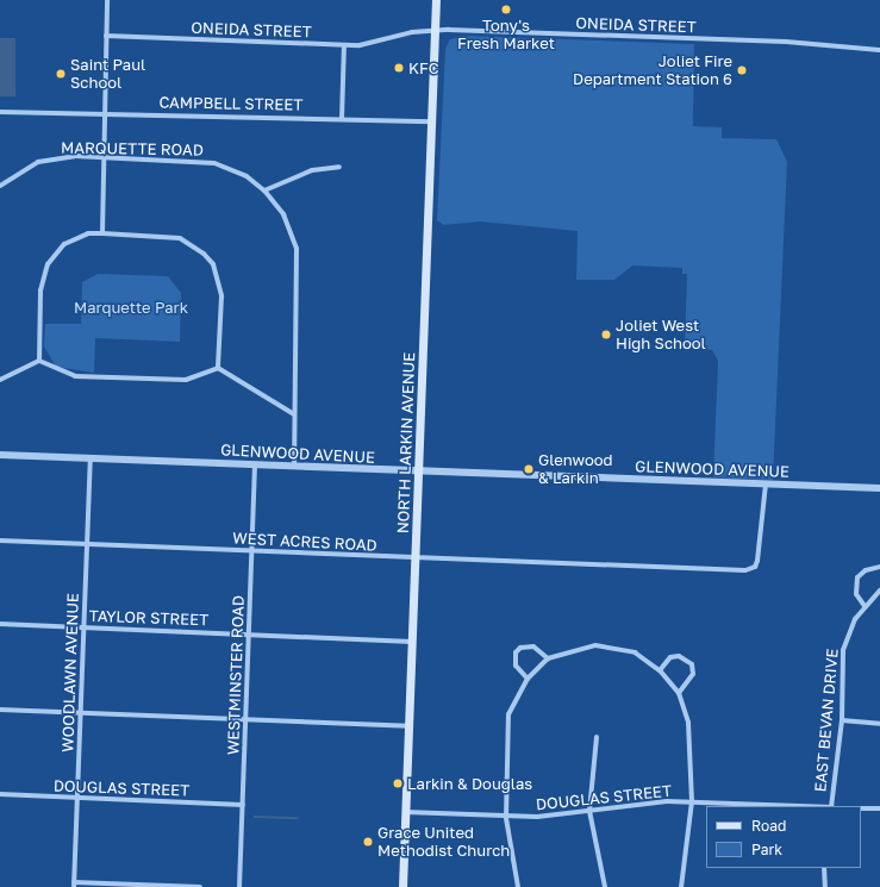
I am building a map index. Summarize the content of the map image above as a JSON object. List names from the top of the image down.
{
  "streets": {
    "main road": ["NORTH LARKIN AVENUE"],
    "street": [
      "ONEIDA STREET",
      "CAMPBELL STREET",
      "MARQUETTE ROAD",
      "GLENWOOD AVENUE",
      "WEST ACRES ROAD",
      "TAYLOR STREET",
      "WOODLAWN AVENUE",
      "WESTMINSTER ROAD",
      "EAST BEVAN DRIVE",
      "DOUGLAS STREET"
    ]
  },
  "crossings": [
    ["ONEIDA STREET", "NORTH LARKIN AVENUE"],
    ["CAMPBELL STREET", "NORTH LARKIN AVENUE"],
    ["MARQUETTE ROAD", "GLENWOOD AVENUE"],
    ["NORTH LARKIN AVENUE", "GLENWOOD AVENUE"],
    ["NORTH LARKIN AVENUE", "WEST ACRES ROAD"],
    ["NORTH LARKIN AVENUE", "TAYLOR STREET"],
    ["NORTH LARKIN AVENUE", "DOUGLAS STREET"],
    ["GLENWOOD AVENUE", "WEST ACRES ROAD"],
    ["GLENWOOD AVENUE", "WOODLAWN AVENUE"],
    ["GLENWOOD AVENUE", "WESTMINSTER ROAD"],
    ["WEST ACRES ROAD", "WOODLAWN AVENUE"],
    ["WEST ACRES ROAD", "WESTMINSTER ROAD"],
    ["TAYLOR STREET", "WOODLAWN AVENUE"],
    ["TAYLOR STREET", "WESTMINSTER ROAD"],
    ["WOODLAWN AVENUE", "DOUGLAS STREET"],
    ["WESTMINSTER ROAD", "DOUGLAS STREET"]
  ],
  "parks": ["Marquette Park"],
  "places": [
    "Tony's Fresh Market",
    "KFC",
    "Joliet Fire Department Station 6",
    "Saint Paul School",
    "Joliet West High School",
    "Glenwood & Larkin",
    "Larkin & Douglas",
    "Grace United Methodist Church"
  ],
  "legend": ["Road", "Park"]
}
